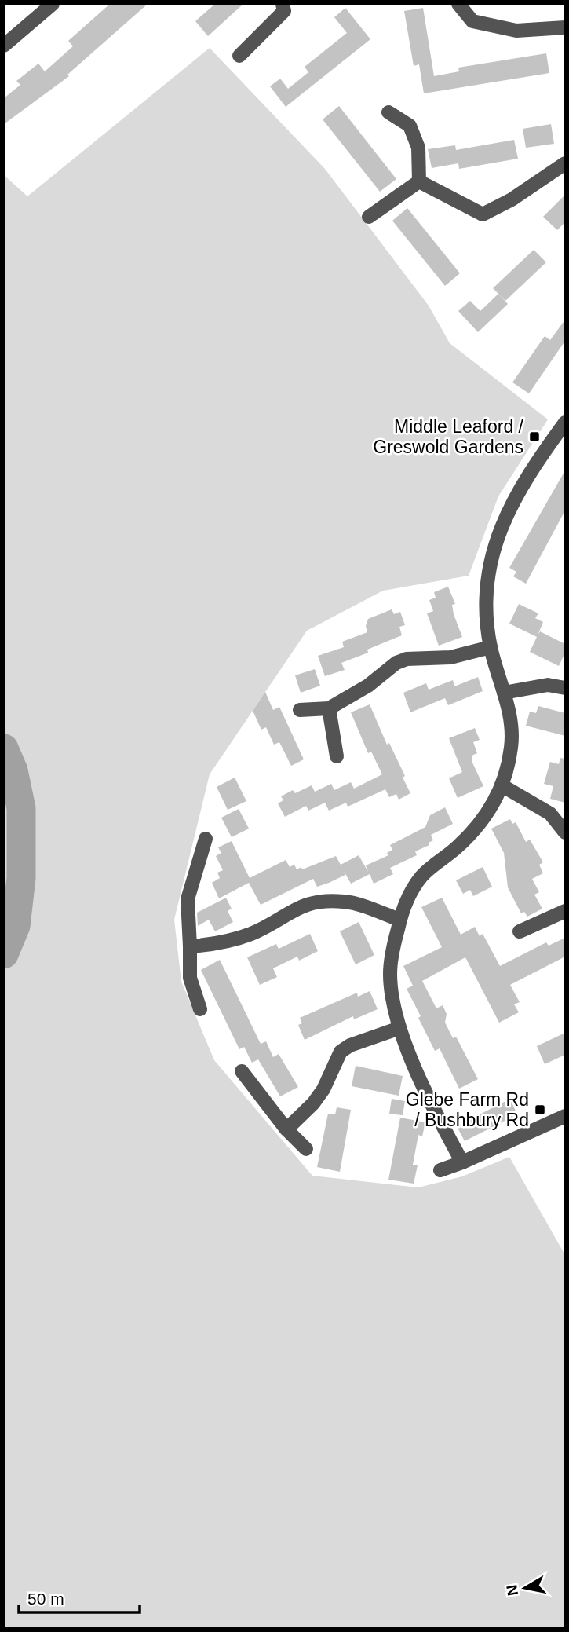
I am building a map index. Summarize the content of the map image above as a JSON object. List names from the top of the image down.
{
  "places": {
    "transit": ["Middle Leaford / Greswold Gardens", "Glebe Farm Rd / Bushbury Rd"]
  },
  "scale_bar": "50 m",
  "north": "left"
}
